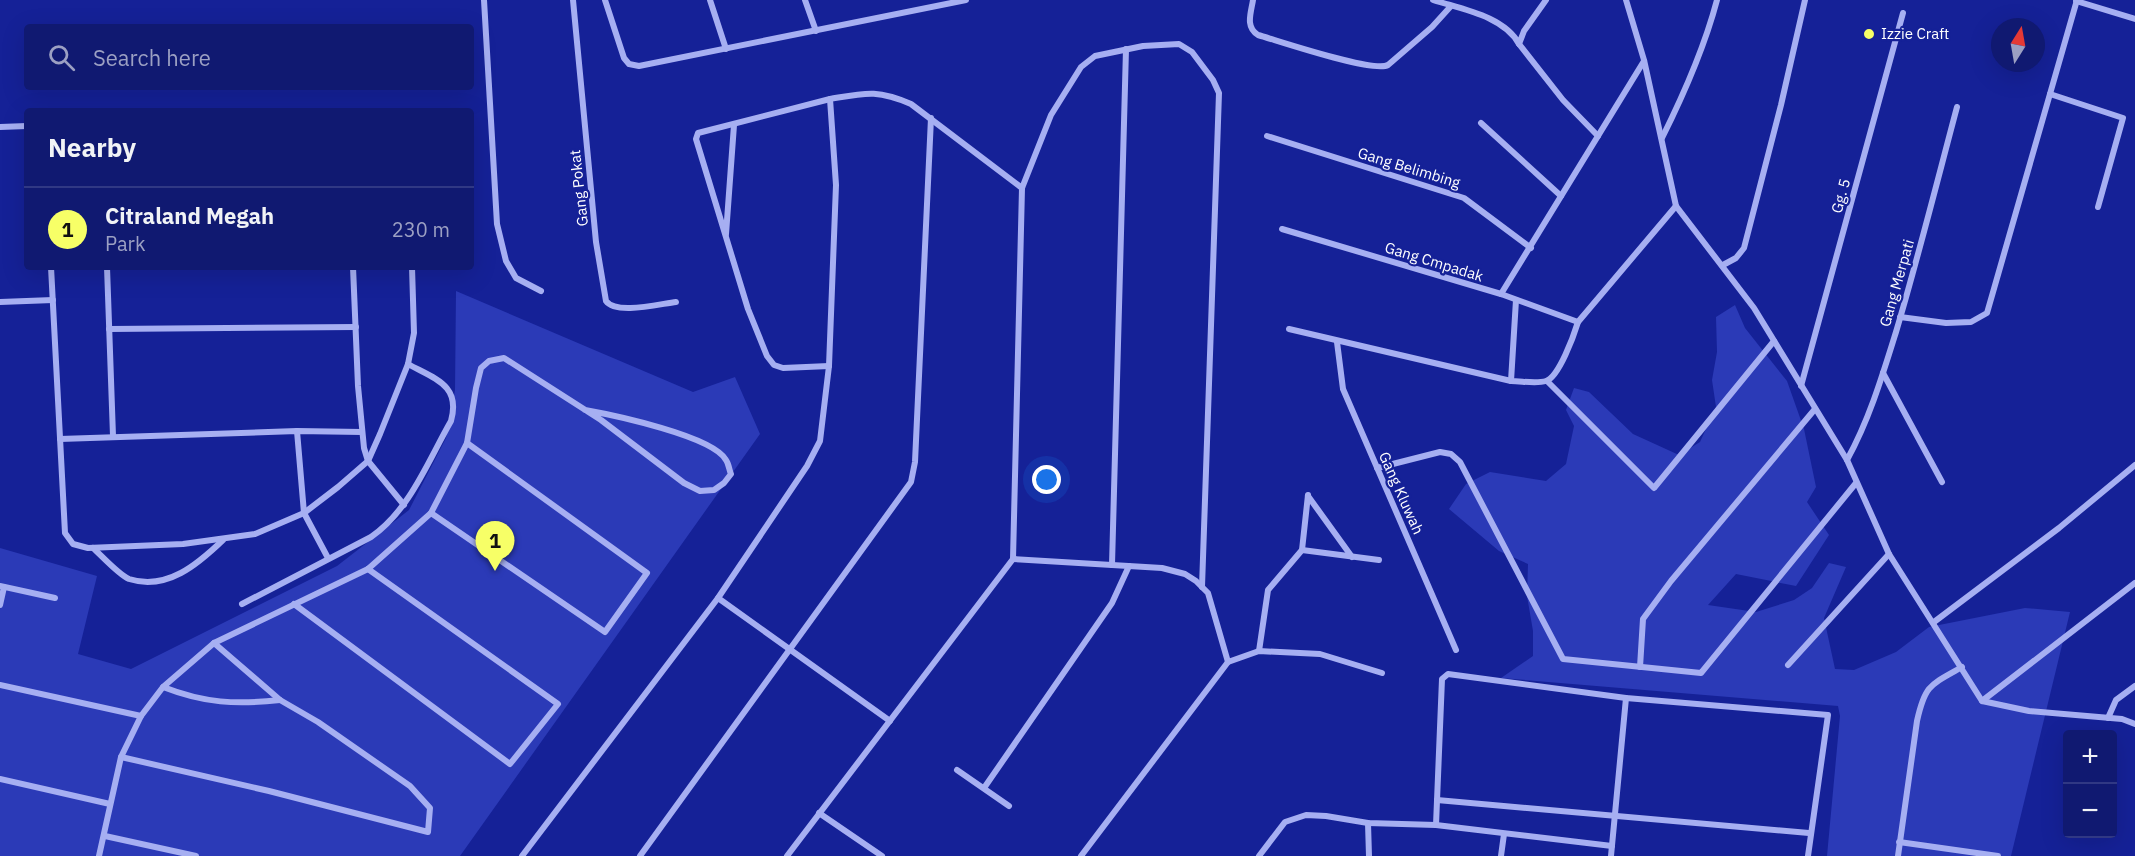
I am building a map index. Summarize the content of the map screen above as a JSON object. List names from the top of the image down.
{
  "streets": {
    "street": [
      "Gang Belimbing",
      "Gang Pokat",
      "Gg. 5",
      "Gang Cmpadak",
      "Gang Merpati",
      "Gang Kluwah"
    ]
  },
  "places": ["Izzie Craft"],
  "north": "top",
  "page": {
    "search": "Search here",
    "heading": "Nearby",
    "list": [
      {
        "mark": "1",
        "name": "Citraland Megah",
        "note": "Park",
        "value": "230 m"
      }
    ],
    "pins": "1",
    "map_buttons": ["+", "−"]
  }
}
